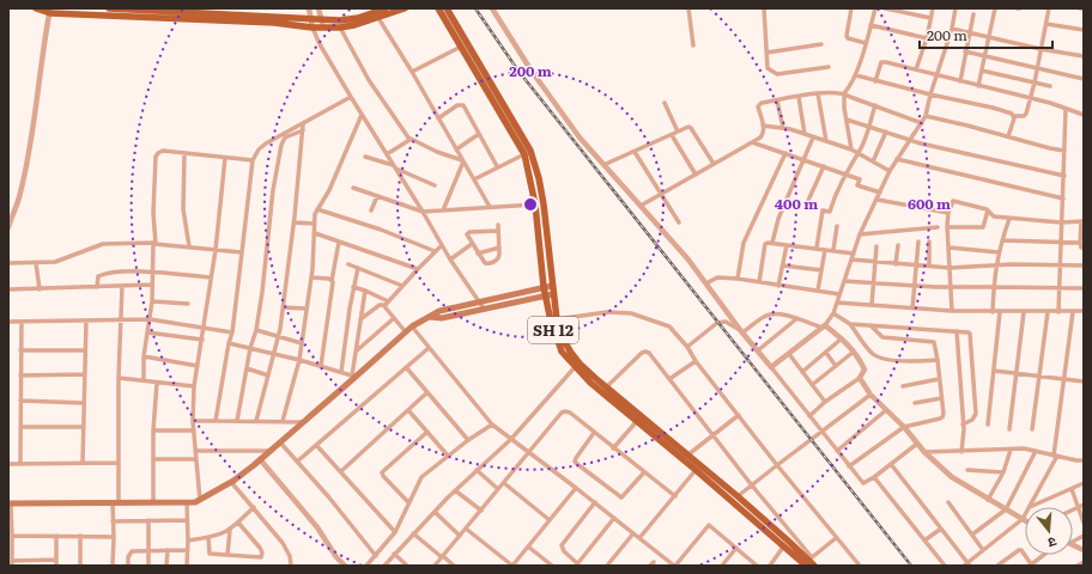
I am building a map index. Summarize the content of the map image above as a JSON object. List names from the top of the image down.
{
  "streets": {
    "main road": ["SH 12"]
  },
  "scale_bar": "200 m",
  "north": "bottom",
  "rings": ["200 m", "400 m", "600 m"]
}
